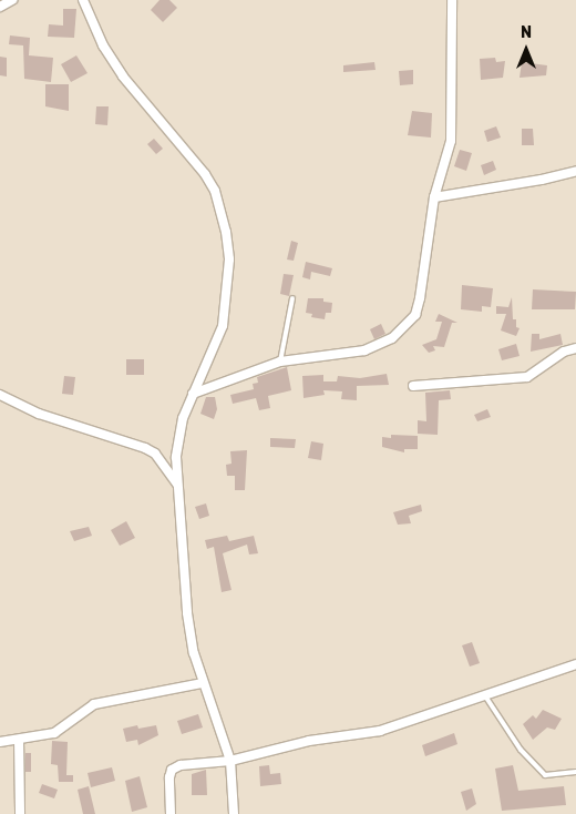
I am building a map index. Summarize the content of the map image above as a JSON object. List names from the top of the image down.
{
  "north": "top"
}
